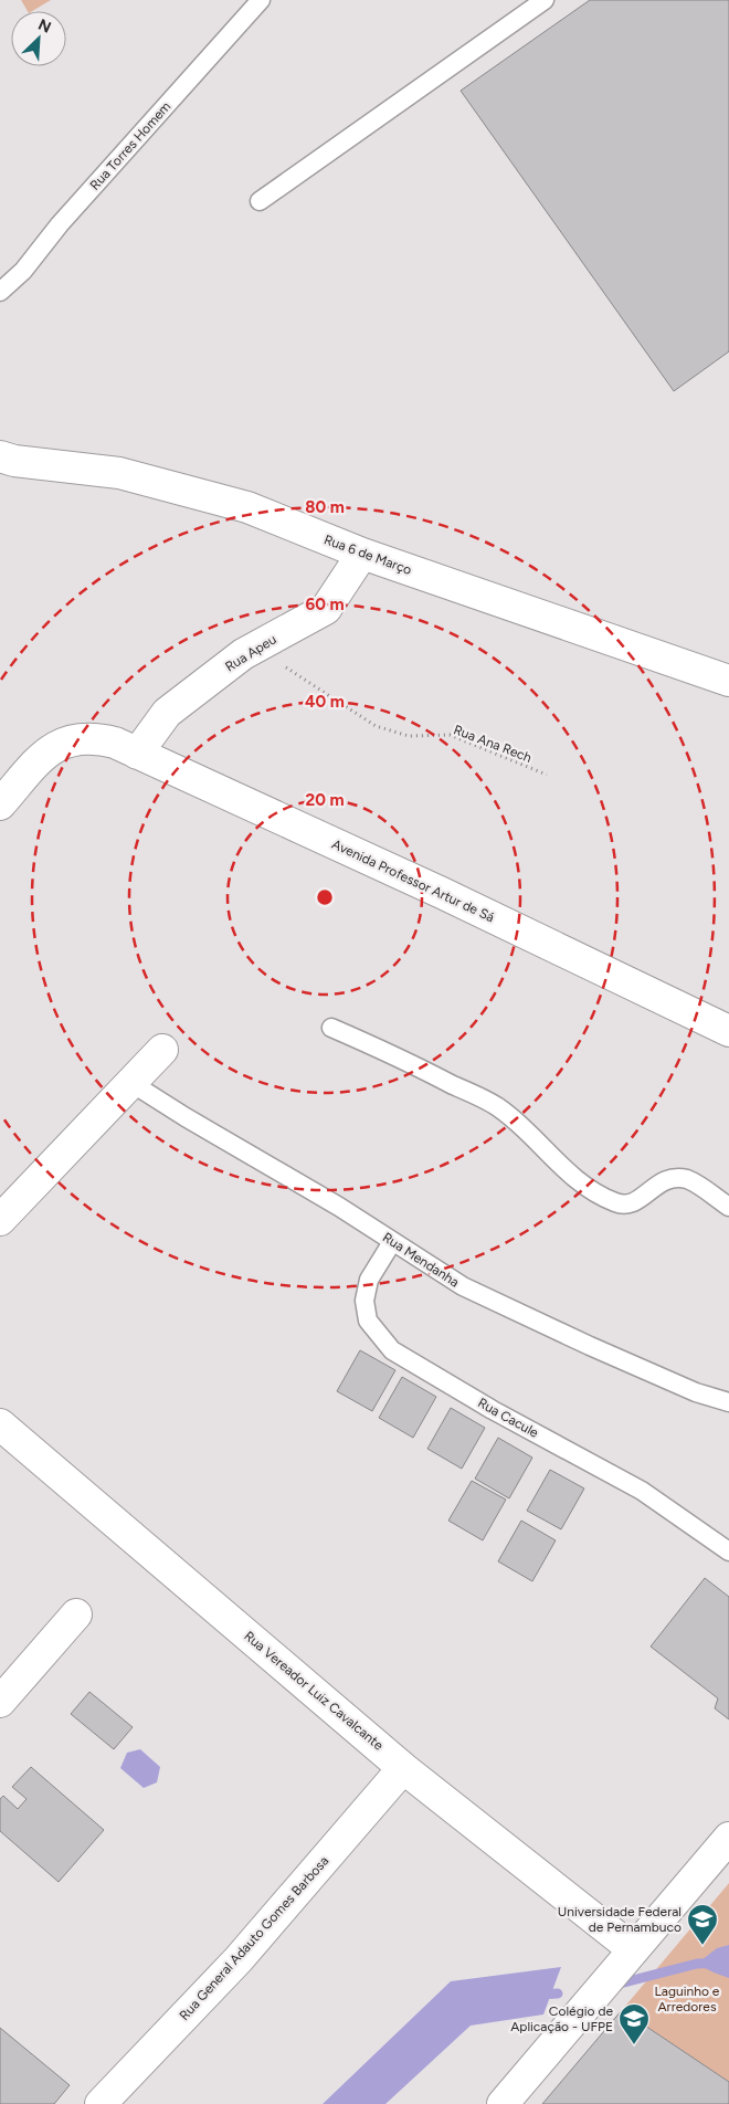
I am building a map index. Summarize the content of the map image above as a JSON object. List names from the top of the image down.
{
  "streets": {
    "street": [
      "Rua 6 de Março",
      "Rua Apeu",
      "Avenida Professor Artur de Sá",
      "Rua Vereador Luiz Cavalcante",
      "Rua General Adauto Gomes Barbosa"
    ],
    "lane": ["Rua Torres Homem", "Rua Mendanha", "Rua Cacule"],
    "path": ["Rua Ana Rech"]
  },
  "crossings": [
    ["Rua 6 de Março", "Rua Apeu"],
    ["Rua Apeu", "Rua Ana Rech"],
    ["Rua Apeu", "Avenida Professor Artur de Sá"],
    ["Rua Mendanha", "Rua Cacule"],
    ["Rua Vereador Luiz Cavalcante", "Rua General Adauto Gomes Barbosa"]
  ],
  "parks": ["Laguinho e Arredores"],
  "places": {
    "school or university": ["Universidade Federal de Pernambuco", "Colégio de Aplicação - UFPE"]
  },
  "north": "top right",
  "rings": [
    "80 m",
    "60 m",
    "40 m",
    "20 m"
  ]
}
